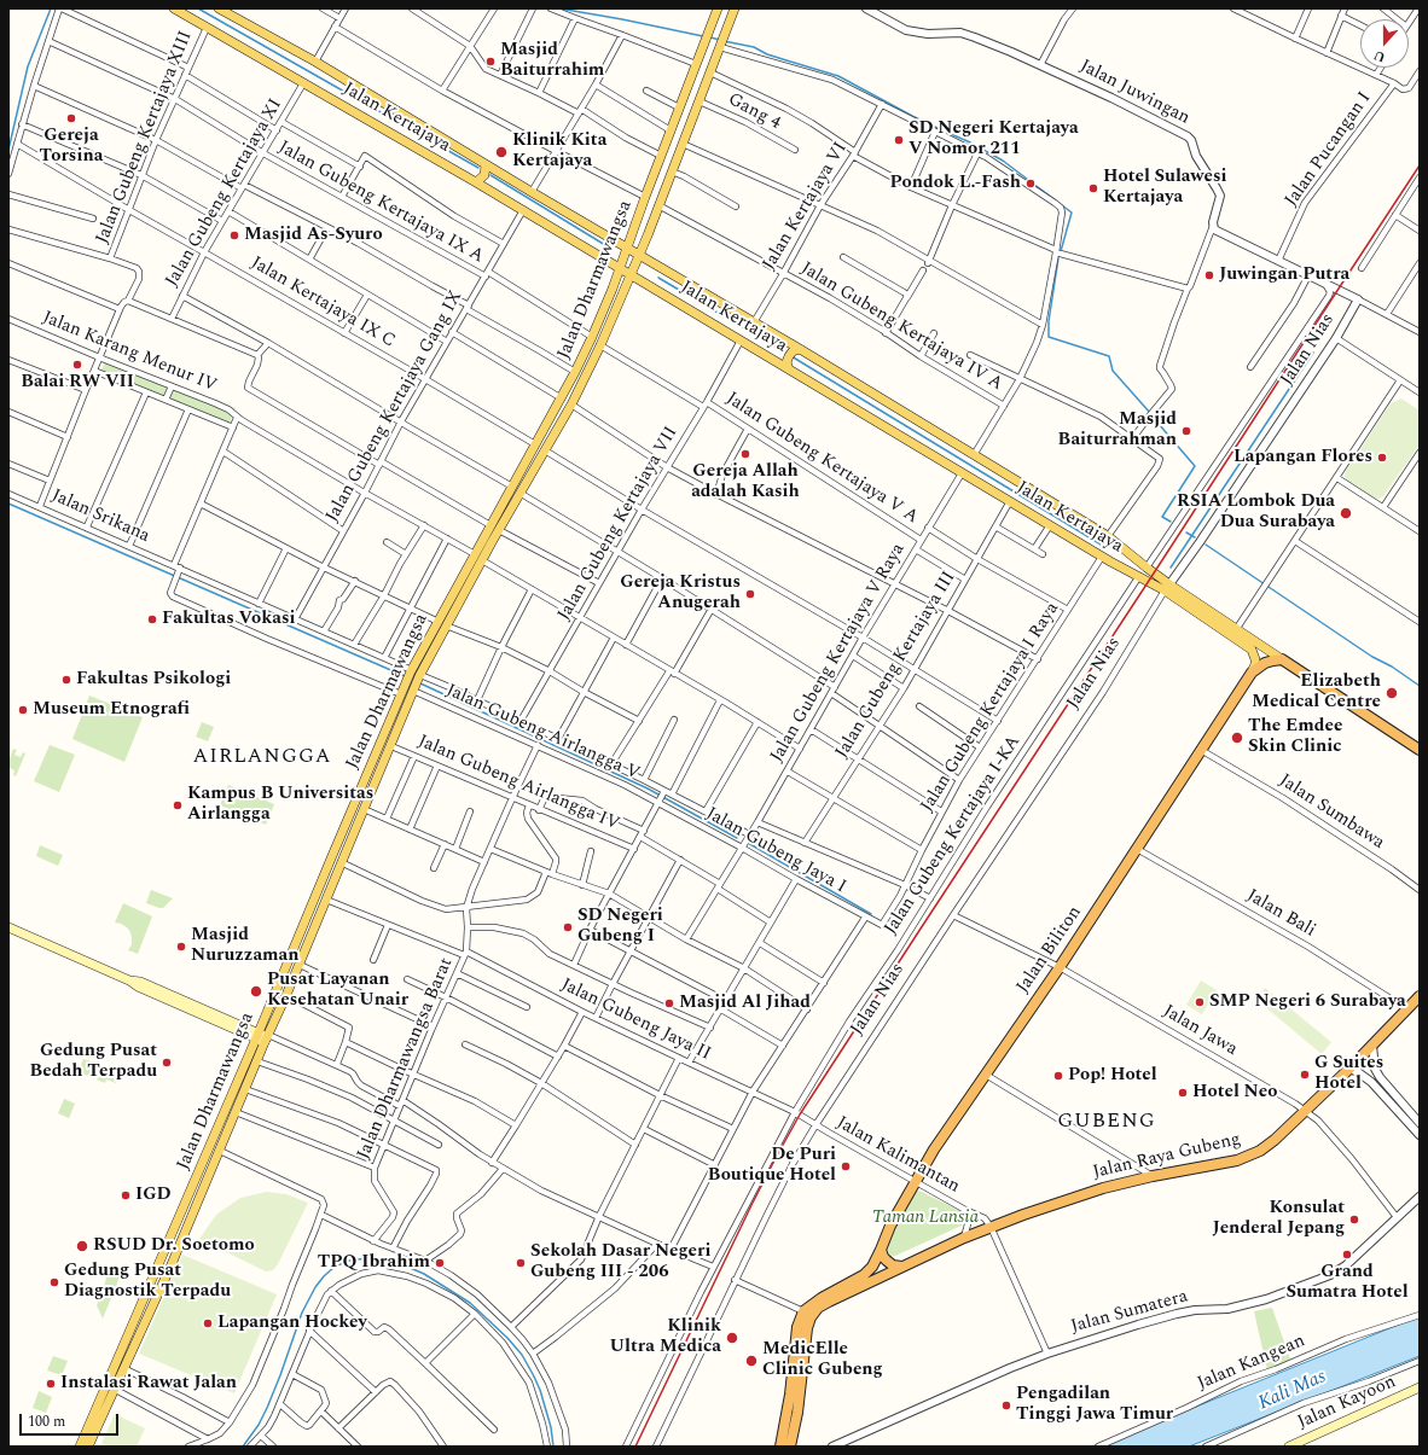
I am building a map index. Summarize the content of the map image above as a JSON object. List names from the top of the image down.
{
  "streets": {
    "highway": ["Jalan Biliton", "Jalan Raya Gubeng"],
    "main road": ["Jalan Kertajaya", "Jalan Dharmawangsa", "Jalan Kayoon"],
    "street": [
      "Jalan Juwingan",
      "Gang 4",
      "Jalan Gubeng Kertajaya XIII",
      "Jalan Pucangan I",
      "Jalan Gubeng Kertajaya XI",
      "Jalan Gubeng Kertajaya IX A",
      "Jalan Kertajaya VI",
      "Jalan Kertajaya IX C",
      "Jalan Gubeng Kertajaya IV A",
      "Jalan Nias",
      "Jalan Karang Menur IV",
      "Jalan Gubeng Kertajaya Gang IX",
      "Jalan Gubeng Kertajaya V A",
      "Jalan Srikana",
      "Jalan Gubeng Kertajaya VII",
      "Jalan Gubeng Kertajaya V Raya",
      "Jalan Gubeng Kertajaya III",
      "Jalan Gubeng Kertajaya I Raya",
      "Jalan Gubeng Airlangga V",
      "Jalan Gubeng Airlangga IV",
      "Jalan Sumbawa",
      "Jalan Gubeng Kertajaya I-KA",
      "Jalan Gubeng Jaya I",
      "Jalan Bali",
      "Jalan Gubeng Jaya II",
      "Jalan Jawa",
      "Jalan Dharmawangsa Barat",
      "Jalan Kalimantan",
      "Jalan Sumatera",
      "Jalan Kangean"
    ]
  },
  "crossings": [
    ["Gang 4", "Jalan Dharmawangsa"],
    ["Jalan Kertajaya", "Jalan Gubeng Kertajaya XIII"],
    ["Jalan Kertajaya", "Jalan Gubeng Kertajaya XI"],
    ["Jalan Kertajaya", "Jalan Kertajaya VI"],
    ["Jalan Kertajaya", "Jalan Dharmawangsa"],
    ["Jalan Kertajaya", "Jalan Nias"],
    ["Jalan Kertajaya", "Jalan Gubeng Kertajaya Gang IX"],
    ["Jalan Kertajaya", "Jalan Gubeng Kertajaya VII"],
    ["Jalan Kertajaya", "Jalan Gubeng Kertajaya V Raya"],
    ["Jalan Kertajaya", "Jalan Gubeng Kertajaya III"],
    ["Jalan Kertajaya", "Jalan Gubeng Kertajaya I Raya"],
    ["Jalan Kertajaya", "Jalan Gubeng Kertajaya I-KA"],
    ["Jalan Kertajaya", "Jalan Biliton"],
    ["Jalan Gubeng Kertajaya XIII", "Jalan Gubeng Kertajaya IX A"],
    ["Jalan Gubeng Kertajaya XIII", "Jalan Kertajaya IX C"],
    ["Jalan Gubeng Kertajaya XI", "Jalan Gubeng Kertajaya IX A"],
    ["Jalan Gubeng Kertajaya XI", "Jalan Kertajaya IX C"],
    ["Jalan Gubeng Kertajaya IX A", "Jalan Dharmawangsa"],
    ["Jalan Gubeng Kertajaya IX A", "Jalan Gubeng Kertajaya Gang IX"],
    ["Jalan Kertajaya VI", "Jalan Gubeng Kertajaya IV A"],
    ["Jalan Dharmawangsa", "Jalan Kertajaya IX C"],
    ["Jalan Dharmawangsa", "Jalan Gubeng Kertajaya IV A"],
    ["Jalan Dharmawangsa", "Jalan Karang Menur IV"],
    ["Jalan Dharmawangsa", "Jalan Gubeng Kertajaya V A"],
    ["Jalan Dharmawangsa", "Jalan Srikana"],
    ["Jalan Dharmawangsa", "Jalan Gubeng Airlangga V"],
    ["Jalan Dharmawangsa", "Jalan Gubeng Airlangga IV"],
    ["Jalan Dharmawangsa", "Jalan Gubeng Jaya II"],
    ["Jalan Kertajaya IX C", "Jalan Gubeng Kertajaya Gang IX"],
    ["Jalan Nias", "Jalan Jawa"],
    ["Jalan Nias", "Jalan Kalimantan"],
    ["Jalan Karang Menur IV", "Jalan Gubeng Kertajaya Gang IX"],
    ["Jalan Karang Menur IV", "Jalan Gubeng Kertajaya VII"],
    ["Jalan Karang Menur IV", "Jalan Gubeng Kertajaya V Raya"],
    ["Jalan Gubeng Kertajaya Gang IX", "Jalan Srikana"],
    ["Jalan Gubeng Kertajaya V A", "Jalan Gubeng Kertajaya VII"],
    ["Jalan Gubeng Kertajaya V A", "Jalan Gubeng Kertajaya V Raya"],
    ["Jalan Gubeng Kertajaya V Raya", "Jalan Gubeng Jaya I"],
    ["Jalan Gubeng Kertajaya I Raya", "Jalan Gubeng Jaya I"],
    ["Jalan Gubeng Airlangga V", "Jalan Gubeng Jaya I"],
    ["Jalan Gubeng Airlangga V", "Jalan Dharmawangsa Barat"],
    ["Jalan Gubeng Airlangga IV", "Jalan Dharmawangsa Barat"],
    ["Jalan Sumbawa", "Jalan Biliton"],
    ["Jalan Gubeng Kertajaya I-KA", "Jalan Gubeng Jaya II"],
    ["Jalan Gubeng Kertajaya I-KA", "Jalan Kalimantan"],
    ["Jalan Bali", "Jalan Biliton"],
    ["Jalan Bali", "Jalan Raya Gubeng"],
    ["Jalan Biliton", "Jalan Jawa"],
    ["Jalan Biliton", "Jalan Kalimantan"],
    ["Jalan Gubeng Jaya II", "Jalan Dharmawangsa Barat"],
    ["Jalan Gubeng Jaya II", "Jalan Kalimantan"],
    ["Jalan Jawa", "Jalan Raya Gubeng"],
    ["Jalan Jawa", "Jalan Sumatera"],
    ["Jalan Kalimantan", "Jalan Raya Gubeng"],
    ["Jalan Kalimantan", "Jalan Sumatera"]
  ],
  "districts": ["AIRLANGGA", "GUBENG"],
  "water": ["Kali Mas"],
  "parks": ["Taman Lansia"],
  "places": [
    "Masjid Baiturrahim",
    "Gereja Torsina",
    "SD Negeri Kertajaya V Nomor 211",
    "Klinik Kita Kertajaya",
    "Pondok L.-Fash",
    "Hotel Sulawesi Kertajaya",
    "Masjid As-Syuro",
    "Juwingan Putra",
    "Balai RW VII",
    "Masjid Baiturrahman",
    "Gereja Allah adalah Kasih",
    "Lapangan Flores",
    "RSIA Lombok Dua Dua Surabaya",
    "Gereja Kristus Anugerah",
    "Fakultas Vokasi",
    "Fakultas Psikologi",
    "Elizabeth Medical Centre",
    "Museum Etnografi",
    "The Emdee Skin Clinic",
    "Kampus B Universitas Airlangga",
    "SD Negeri Gubeng I",
    "Masjid Nuruzzaman",
    "Pusat Layanan Kesehatan Unair",
    "SMP Negeri 6 Surabaya",
    "Masjid Al Jihad",
    "Gedung Pusat Bedah Terpadu",
    "G Suites Hotel",
    "Pop! Hotel",
    "Hotel Neo",
    "De Puri Boutique Hotel",
    "IGD",
    "Konsulat Jenderal Jepang",
    "RSUD Dr. Soetomo",
    "Grand Sumatra Hotel",
    "TPQ Ibrahim",
    "Sekolah Dasar Negeri Gubeng III - 206",
    "Gedung Pusat Diagnostik Terpadu",
    "Lapangan Hockey",
    "Klinik Ultra Medica",
    "MedicElle Clinic Gubeng",
    "Instalasi Rawat Jalan",
    "Pengadilan Tinggi Jawa Timur"
  ],
  "scale_bar": "100 m",
  "north": "bottom"
}
